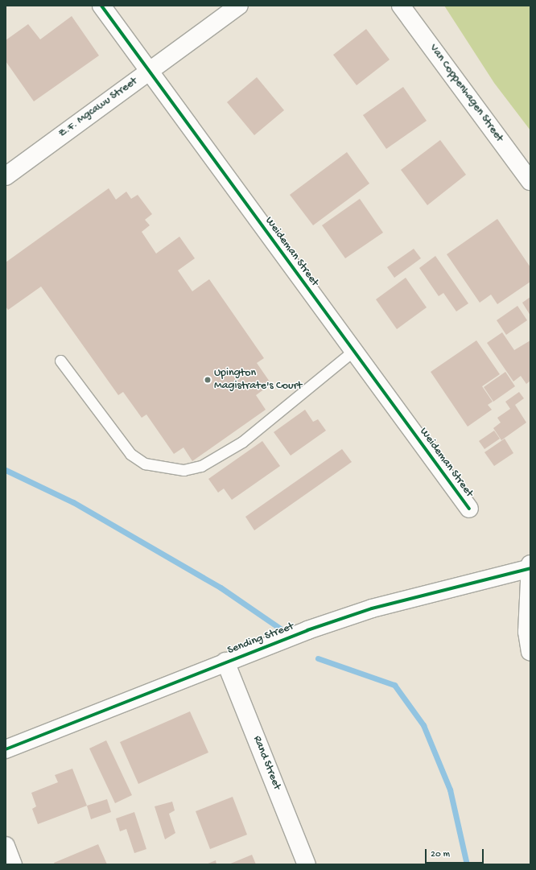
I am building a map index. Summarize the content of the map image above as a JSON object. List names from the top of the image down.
{
  "streets": {
    "main road": [
      "Van Coppenhagen Street",
      "Z.F. Mgcawu Street",
      "Weideman Street",
      "Sending Street",
      "Rand Street"
    ]
  },
  "crossings": [
    ["Z.F. Mgcawu Street", "Weideman Street"],
    ["Sending Street", "Rand Street"]
  ],
  "places": ["Upington Magistrate's Court"],
  "scale_bar": "20 m"
}
